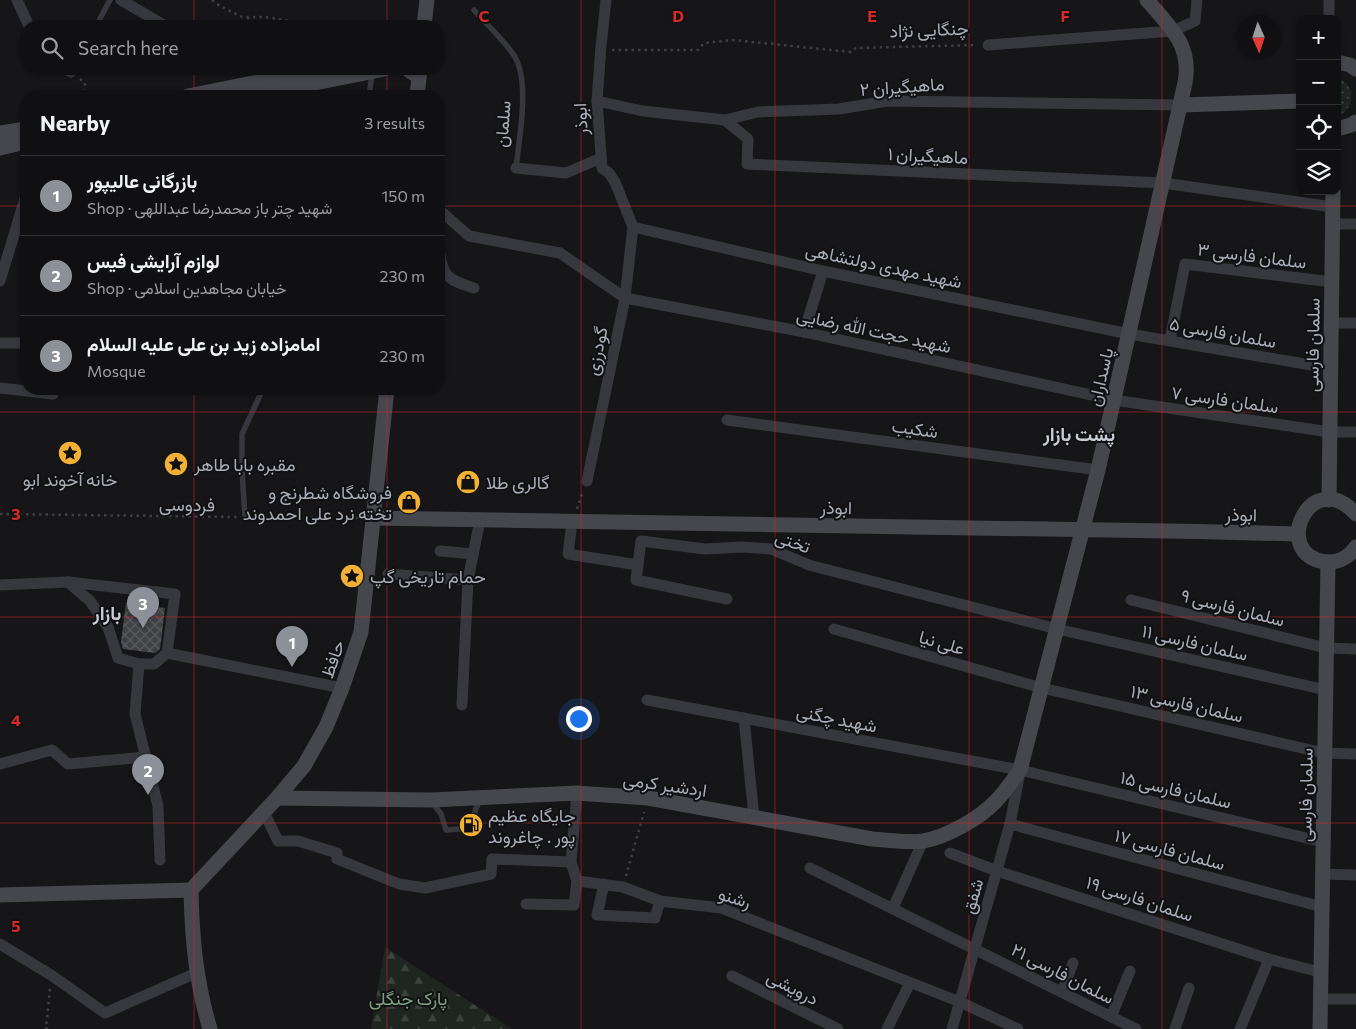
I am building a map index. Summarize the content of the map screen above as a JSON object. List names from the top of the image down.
{
  "streets": {
    "main road": [
      "ابوذر",
      "سلمان فارسی",
      "پاسداران",
      "حافظ",
      "اردشیر کرمی"
    ],
    "street": [
      "چنگایی نژاد",
      "ماهیگیران ۲",
      "سلمان",
      "ماهیگیران ۱",
      "سلمان فارسی ۳",
      "شهید مهدی دولتشاهی",
      "شهید حجت الله رضایی",
      "سلمان فارسی ۵",
      "گودرزی",
      "سلمان فارسی ۷",
      "شکیب",
      "تختی",
      "سلمان فارسی ۹",
      "علی نیا",
      "سلمان فارسی ۱۱",
      "سلمان فارسی ۱۳",
      "شهید چگنی",
      "سلمان فارسی ۱۵",
      "سلمان فارسی ۱۷",
      "شفق",
      "رشنو",
      "سلمان فارسی ۱۹",
      "سلمان فارسی ۲۱",
      "درویشی"
    ],
    "path": ["فردوسی"]
  },
  "crossings": [
    ["چنگایی نژاد", "ابوذر"],
    ["چنگایی نژاد", "پاسداران"],
    ["ماهیگیران ۲", "ابوذر"],
    ["ماهیگیران ۲", "ماهیگیران ۱"],
    ["ماهیگیران ۲", "پاسداران"],
    ["ابوذر", "سلمان"],
    ["ابوذر", "شهید مهدی دولتشاهی"],
    ["ابوذر", "گودرزی"],
    ["ابوذر", "پاسداران"],
    ["ابوذر", "فردوسی"],
    ["ابوذر", "حافظ"],
    ["ماهیگیران ۱", "پاسداران"],
    ["سلمان فارسی ۳", "سلمان فارسی ۵"],
    ["سلمان فارسی ۳", "سلمان فارسی"],
    ["شهید مهدی دولتشاهی", "سلمان فارسی ۵"],
    ["شهید مهدی دولتشاهی", "گودرزی"],
    ["شهید مهدی دولتشاهی", "پاسداران"],
    ["شهید حجت الله رضایی", "گودرزی"],
    ["شهید حجت الله رضایی", "پاسداران"],
    ["شهید حجت الله رضایی", "سلمان فارسی ۷"],
    ["سلمان فارسی ۵", "پاسداران"],
    ["سلمان فارسی", "سلمان فارسی ۷"],
    ["سلمان فارسی", "سلمان فارسی ۹"],
    ["سلمان فارسی", "سلمان فارسی ۱۱"],
    ["سلمان فارسی", "سلمان فارسی ۱۳"],
    ["سلمان فارسی", "سلمان فارسی ۱۵"],
    ["سلمان فارسی", "سلمان فارسی ۱۷"],
    ["سلمان فارسی", "سلمان فارسی ۱۹"],
    ["پاسداران", "سلمان فارسی ۷"],
    ["پاسداران", "شکیب"],
    ["پاسداران", "تختی"],
    ["پاسداران", "علی نیا"],
    ["پاسداران", "سلمان فارسی ۱۱"],
    ["پاسداران", "سلمان فارسی ۱۳"],
    ["پاسداران", "شهید چگنی"],
    ["پاسداران", "اردشیر کرمی"],
    ["پاسداران", "سلمان فارسی ۱۵"],
    ["پاسداران", "شفق"],
    ["فردوسی", "حافظ"],
    ["تختی", "سلمان فارسی ۱۱"],
    ["علی نیا", "سلمان فارسی ۱۳"],
    ["حافظ", "اردشیر کرمی"],
    ["شهید چگنی", "اردشیر کرمی"],
    ["شهید چگنی", "سلمان فارسی ۱۵"],
    ["شهید چگنی", "شفق"],
    ["اردشیر کرمی", "سلمان فارسی ۱۵"],
    ["اردشیر کرمی", "شفق"],
    ["سلمان فارسی ۱۵", "شفق"],
    ["سلمان فارسی ۱۷", "شفق"],
    ["شفق", "رشنو"],
    ["شفق", "سلمان فارسی ۱۹"],
    ["شفق", "سلمان فارسی ۲۱"]
  ],
  "districts": ["پشت بازار", "بازار"],
  "parks": ["پارک جنگلی"],
  "places": {
    "place": ["خانه آخوند ابو", "مقبره بابا طاهر", "حمام تاریخی گپ"],
    "shop": ["گالری طلا", "فروشگاه شطرنج و تخته نرد علی احمدوند"],
    "fuel station": ["جایگاه عظیم پور . چاغروند"]
  },
  "north": "bottom",
  "page": {
    "map_buttons": ["+", "−"],
    "search": "Search here",
    "heading": ["Nearby", "3 results"],
    "list": [
      {
        "mark": "1",
        "name": "بازرگانی عالیپور",
        "note": "Shop · شهید چتر باز محمدرضا عبداللهی",
        "value": "150 m"
      },
      {
        "mark": "2",
        "name": "لوازم آرایشی فیس",
        "note": "Shop · خیابان مجاهدین اسلامی",
        "value": "230 m"
      },
      {
        "mark": "3",
        "name": "امامزاده زید بن علی علیه السلام",
        "note": "Mosque",
        "value": "230 m"
      }
    ],
    "pins": ["3", "1", "2"]
  },
  "grid": {
    "columns": [
      "C",
      "D",
      "E",
      "F"
    ],
    "rows": ["3", "4", "5"]
  }
}
